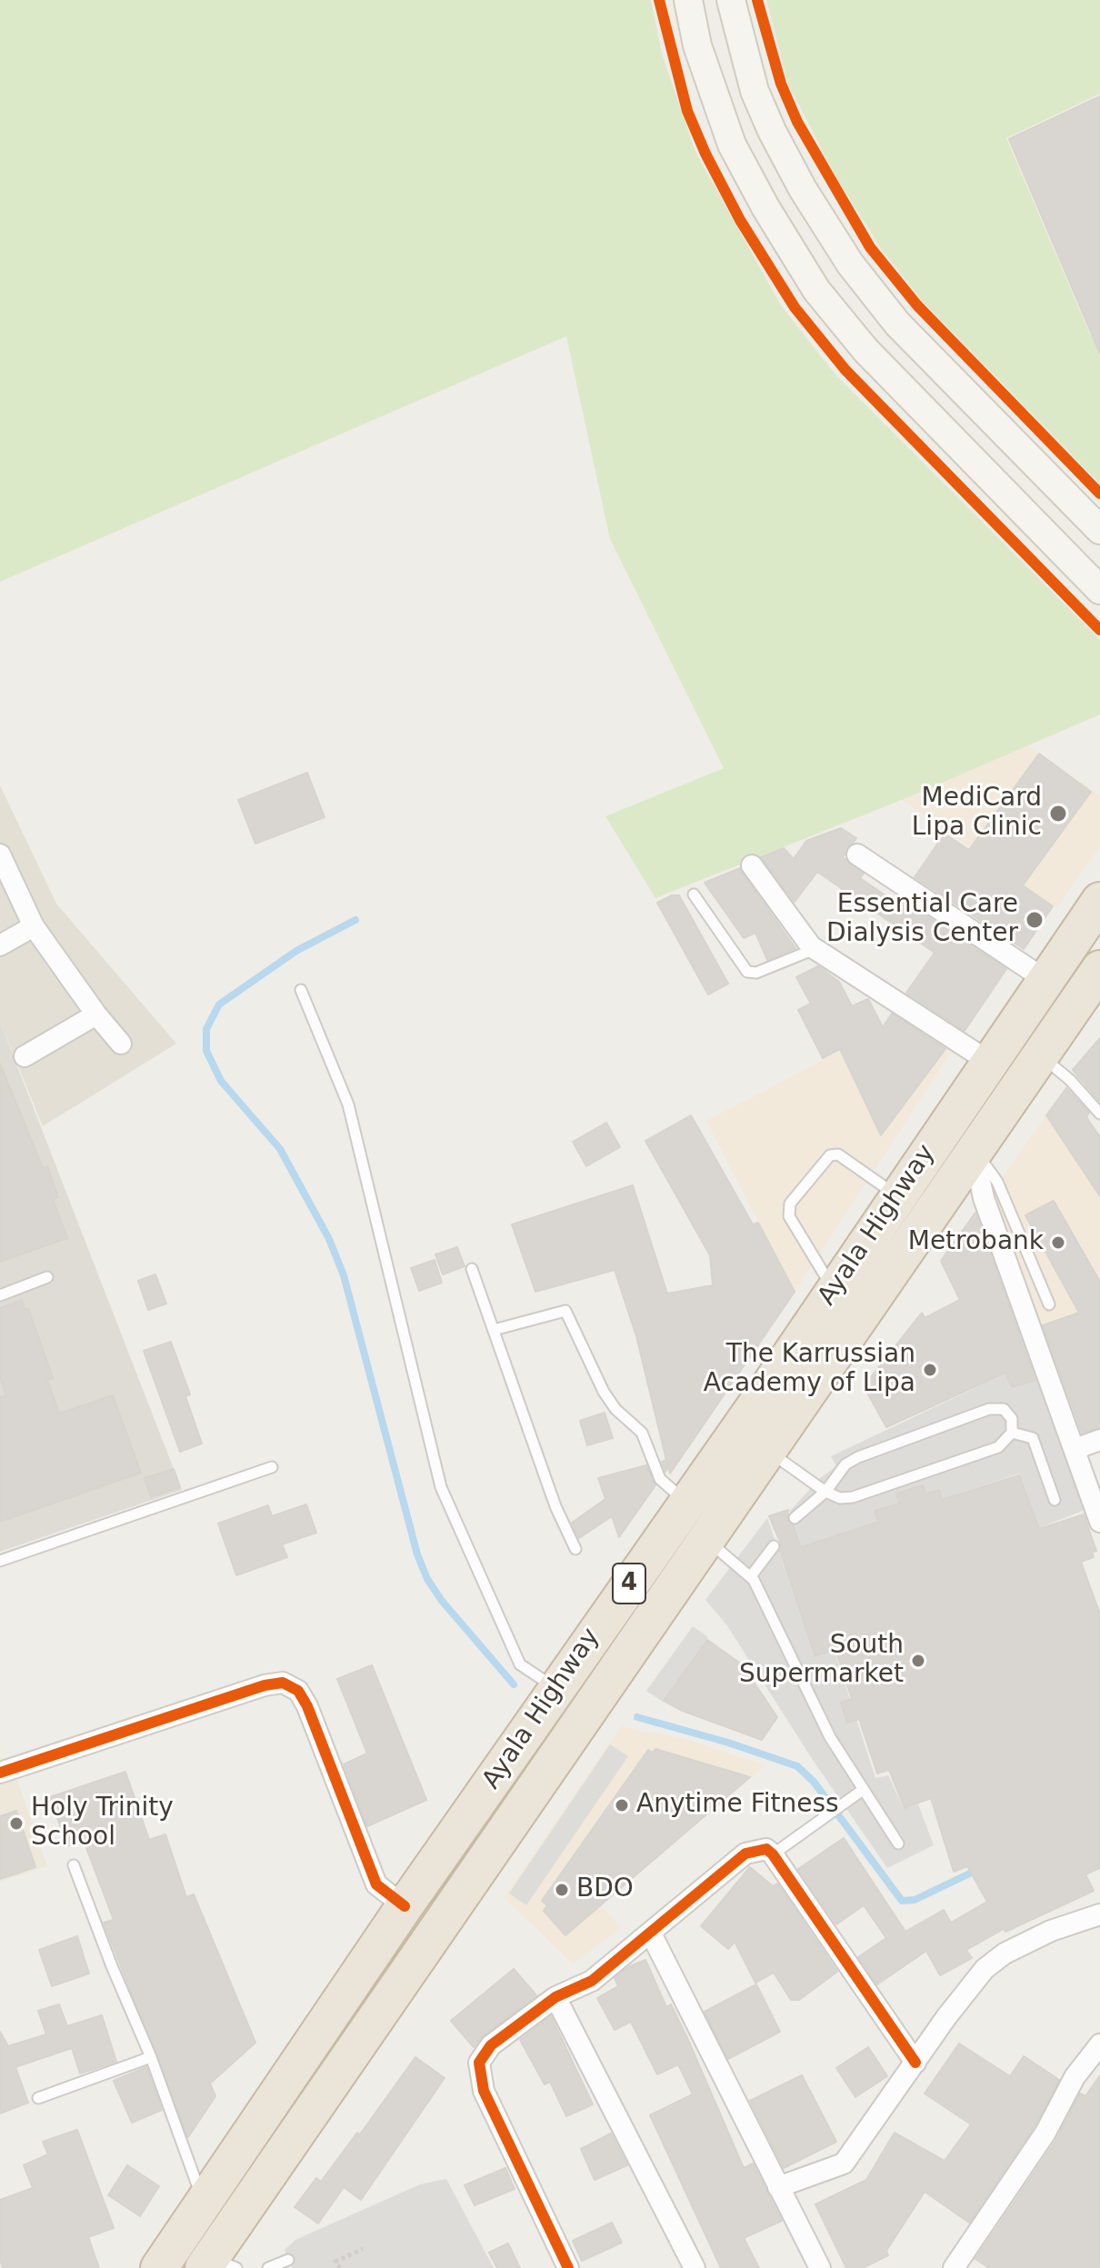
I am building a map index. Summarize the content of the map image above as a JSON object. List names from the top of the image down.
{
  "streets": {
    "highway": ["Ayala Highway", "4"]
  },
  "places": [
    "MediCard Lipa Clinic",
    "Essential Care Dialysis Center",
    "Metrobank",
    "The Karrussian Academy of Lipa",
    "South Supermarket",
    "Anytime Fitness",
    "Holy Trinity School",
    "BDO"
  ]
}
